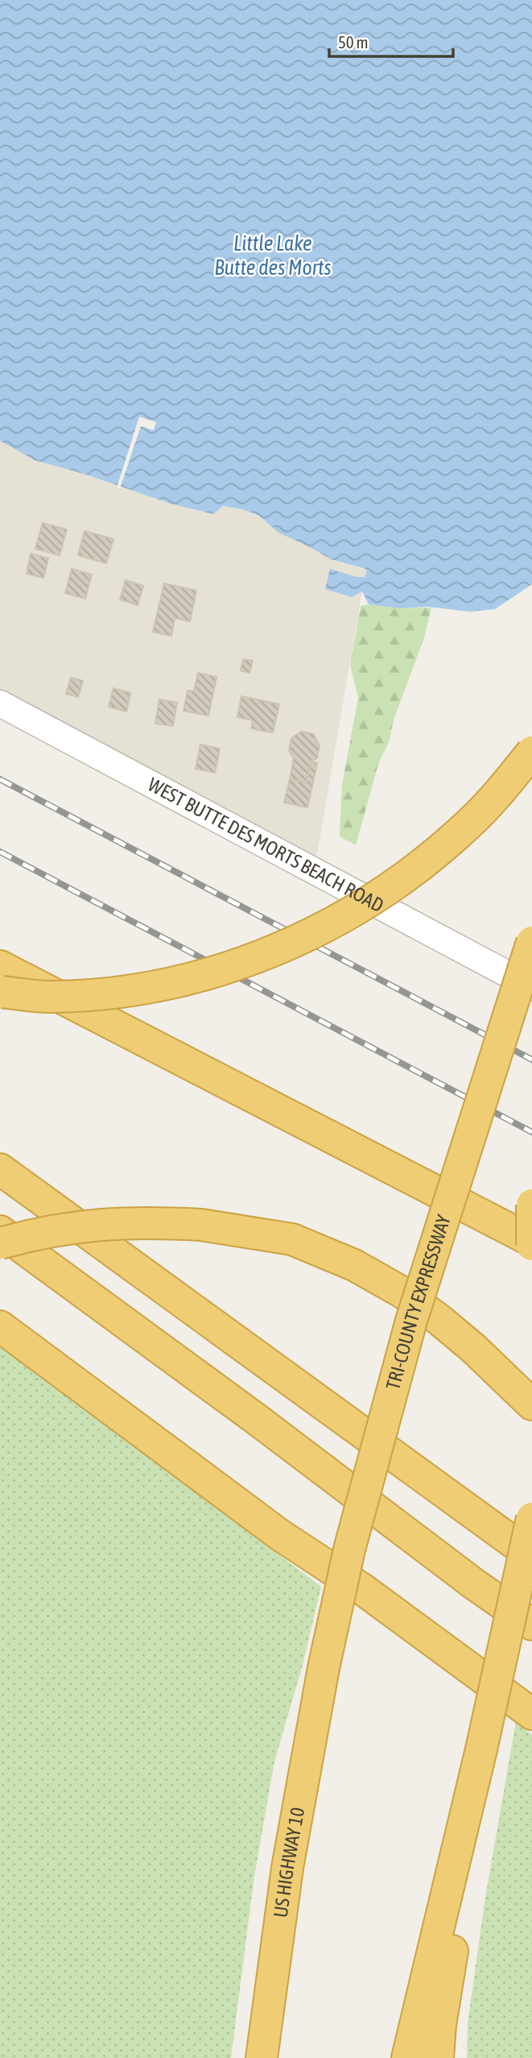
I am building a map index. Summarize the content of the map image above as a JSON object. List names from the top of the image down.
{
  "streets": {
    "highway": ["TRI-COUNTY EXPRESSWAY", "US HIGHWAY 10"],
    "street": ["WEST BUTTE DES MORTS BEACH ROAD"]
  },
  "crossings": [
    ["TRI-COUNTY EXPRESSWAY", "US HIGHWAY 10"]
  ],
  "water": ["Little Lake Butte des Morts"],
  "scale_bar": "50 m"
}
